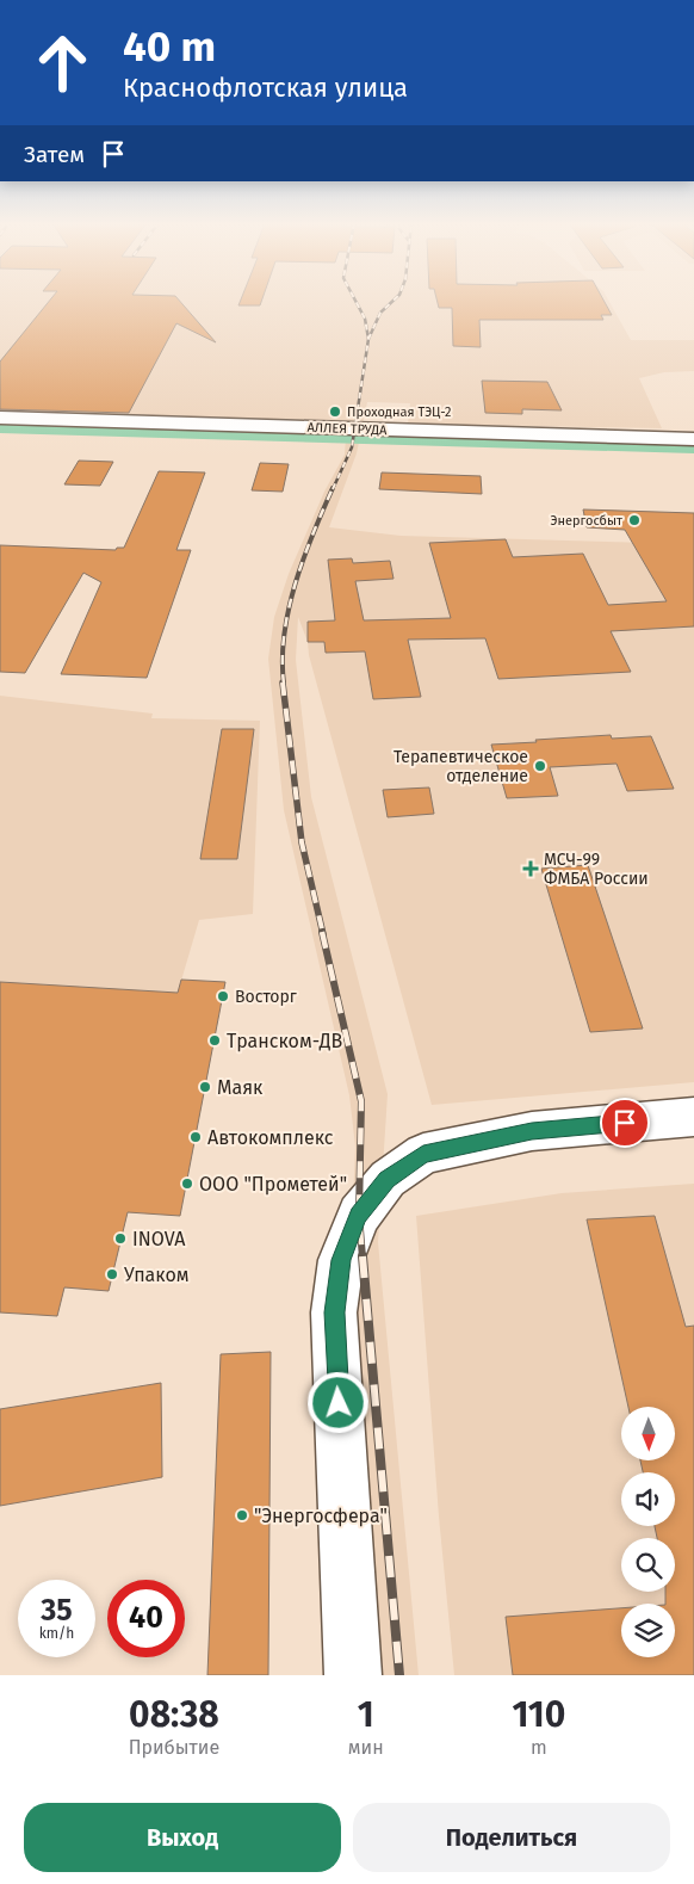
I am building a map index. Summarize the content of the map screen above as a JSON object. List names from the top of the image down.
{
  "streets": {
    "street": ["АЛЛЕЯ ТРУДА"]
  },
  "places": {
    "other": [
      "Проходная ТЭЦ-2",
      "Энергосбыт",
      "Терапевтическое отделение",
      "Восторг",
      "Транском-ДВ",
      "Маяк",
      "Автокомплекс",
      "ООО \"Прометей\"",
      "INOVA",
      "Упаком",
      "\"Энергосфера\""
    ],
    "health": ["МСЧ-99 ФМБА России"]
  },
  "north": "bottom",
  "page": {
    "turn": ["40 m", "Краснофлотская улица"],
    "then": "Затем",
    "speed": "35 km/h",
    "limit": "40",
    "eta": [
      "08:38",
      "Прибытие",
      "1",
      "мин",
      "110",
      "m"
    ],
    "buttons": ["Выход", "Поделиться"]
  }
}
